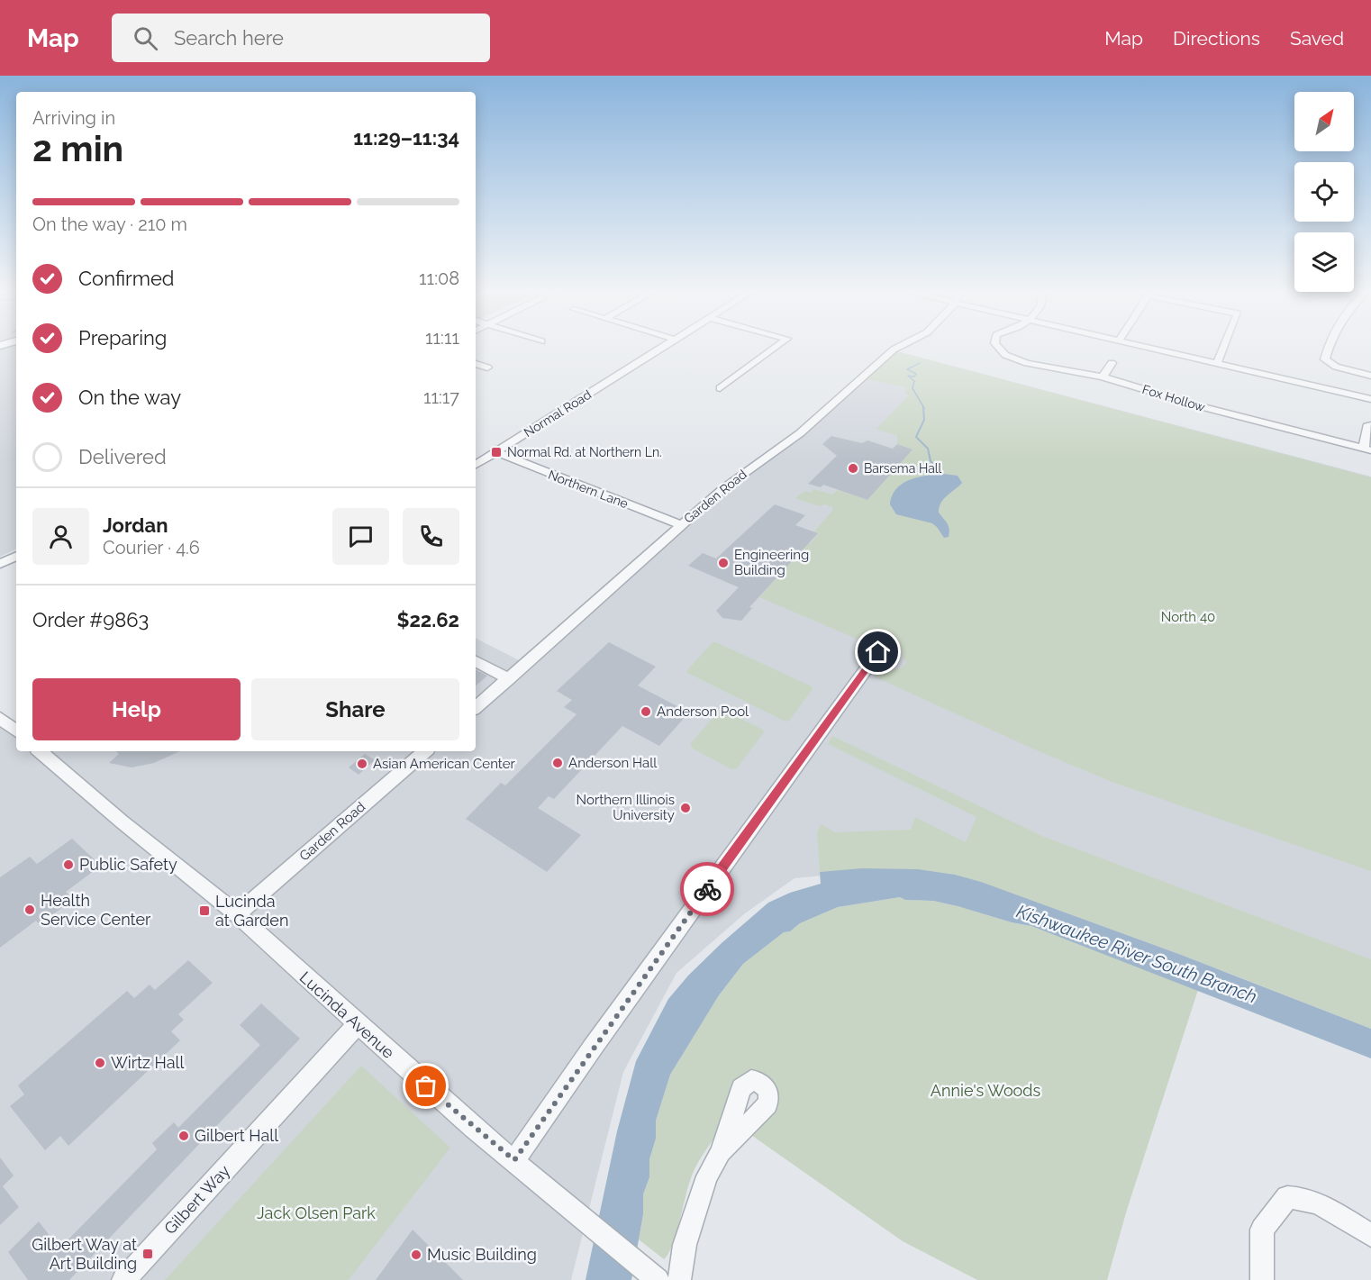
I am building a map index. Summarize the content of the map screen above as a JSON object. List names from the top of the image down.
{
  "streets": {
    "street": [
      "Fox Hollow",
      "Normal Road",
      "Northern Lane",
      "Garden Road",
      "Lucinda Avenue",
      "Gilbert Way"
    ]
  },
  "crossings": [
    ["Normal Road", "Northern Lane"],
    ["Northern Lane", "Garden Road"],
    ["Garden Road", "Lucinda Avenue"],
    ["Lucinda Avenue", "Gilbert Way"]
  ],
  "water": ["Kishwaukee River South Branch"],
  "parks": ["North 40", "Annie's Woods", "Jack Olsen Park"],
  "places": {
    "transit": ["Normal Rd. at Northern Ln.", "Lucinda at Garden", "Gilbert Way at Art Building"],
    "other": [
      "Barsema Hall",
      "Engineering Building",
      "Anderson Pool",
      "Anderson Hall",
      "Asian American Center",
      "Northern Illinois University",
      "Public Safety",
      "Health Service Center",
      "Wirtz Hall",
      "Gilbert Hall",
      "Music Building"
    ]
  },
  "north": "top right",
  "page": {
    "header": "Map",
    "search": "Search here",
    "nav": ["Map", "Directions", "Saved"],
    "heading": ["2 min", "Arriving in", "11:29–11:34"],
    "panel": [
      "Jordan",
      "Courier · 4.6",
      "Order #9863",
      "$22.62"
    ],
    "bar": "On the way · 210 m",
    "list": [
      ["Confirmed", "11:08"],
      ["Preparing", "11:11"],
      ["On the way", "11:17"],
      "Delivered"
    ],
    "buttons": ["Help", "Share"]
  }
}
